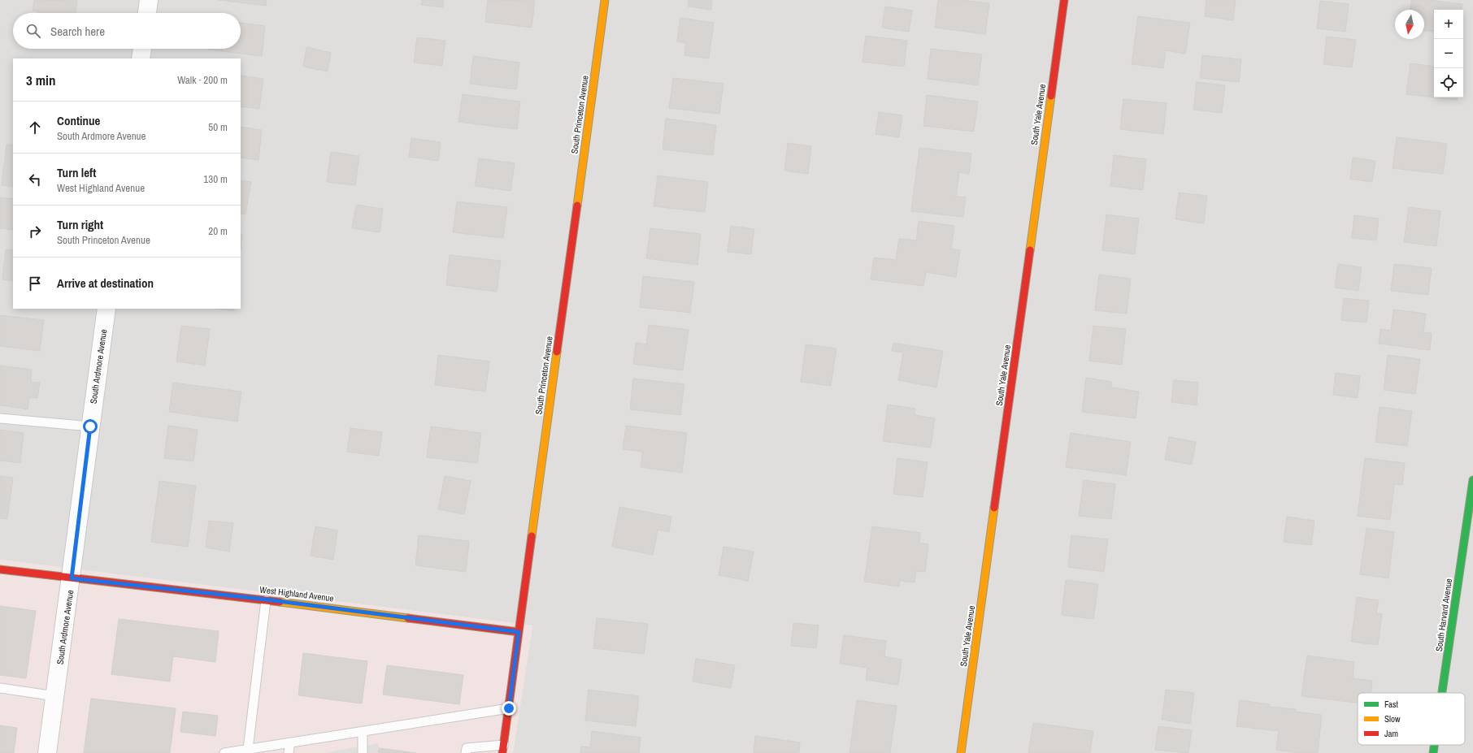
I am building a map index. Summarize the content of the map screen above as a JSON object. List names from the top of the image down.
{
  "streets": {
    "street": [
      "South Princeton Avenue",
      "South Yale Avenue",
      "South Ardmore Avenue",
      "West Highland Avenue",
      "South Harvard Avenue"
    ]
  },
  "crossings": [
    ["South Princeton Avenue", "West Highland Avenue"],
    ["South Ardmore Avenue", "West Highland Avenue"]
  ],
  "legend": ["Fast", "Slow", "Jam"],
  "north": "bottom",
  "page": {
    "map_buttons": ["+", "−"],
    "search": "Search here",
    "heading": ["3 min", "Walk · 200 m"],
    "list": [
      ["Continue", "South Ardmore Avenue", "50 m"],
      ["Turn left", "West Highland Avenue", "130 m"],
      ["Turn right", "South Princeton Avenue", "20 m"],
      "Arrive at destination"
    ]
  }
}
